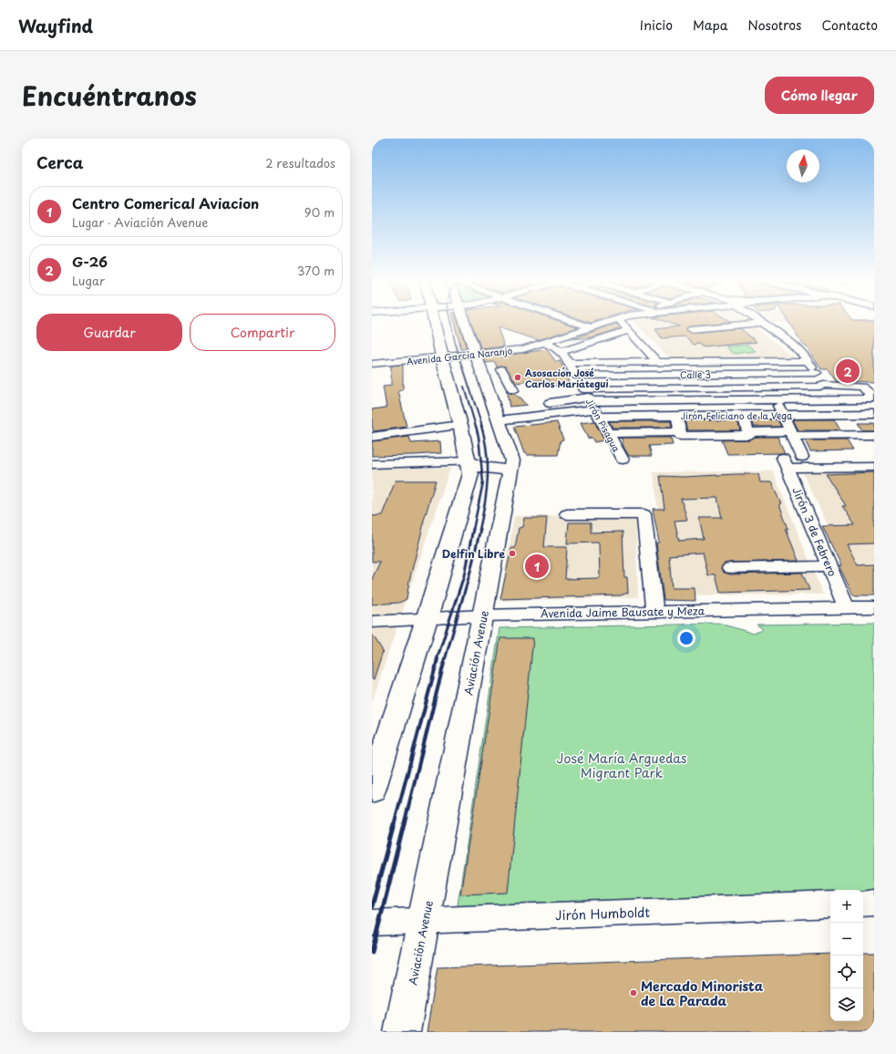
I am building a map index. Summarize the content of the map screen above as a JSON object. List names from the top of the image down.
{
  "streets": {
    "main road": ["Aviación Avenue"],
    "street": [
      "Avenida García Naranjo",
      "Calle 3",
      "Jirón Feliciano de la Vega",
      "Jirón Pisagua",
      "Jirón 3 de Febrero",
      "Avenida Jaime Bausate y Meza",
      "Jirón Humboldt"
    ]
  },
  "crossings": [
    ["Avenida García Naranjo", "Aviación Avenue"],
    ["Calle 3", "Jirón Pisagua"],
    ["Jirón Feliciano de la Vega", "Jirón Pisagua"],
    ["Jirón 3 de Febrero", "Avenida Jaime Bausate y Meza"],
    ["Avenida Jaime Bausate y Meza", "Aviación Avenue"],
    ["Aviación Avenue", "Jirón Humboldt"]
  ],
  "parks": ["José María Arguedas Migrant Park"],
  "places": ["Asosación José Carlos Mariátegui", "Delfin Libre", "Mercado Minorista de La Parada"],
  "north": "top",
  "page": {
    "header": "Wayfind",
    "nav": [
      "Inicio",
      "Mapa",
      "Nosotros",
      "Contacto"
    ],
    "title": "Encuéntranos",
    "buttons": [
      "Cómo llegar",
      ["Guardar", "Compartir"]
    ],
    "heading": ["Cerca", "2 resultados"],
    "list": [
      {
        "mark": "1",
        "name": "Centro Comerical Aviacion",
        "note": "Lugar · Aviación Avenue",
        "value": "90 m"
      },
      {
        "mark": "2",
        "name": "G-26",
        "note": "Lugar",
        "value": "370 m"
      }
    ],
    "pins": ["2", "1"],
    "map_buttons": ["+", "−"]
  }
}
